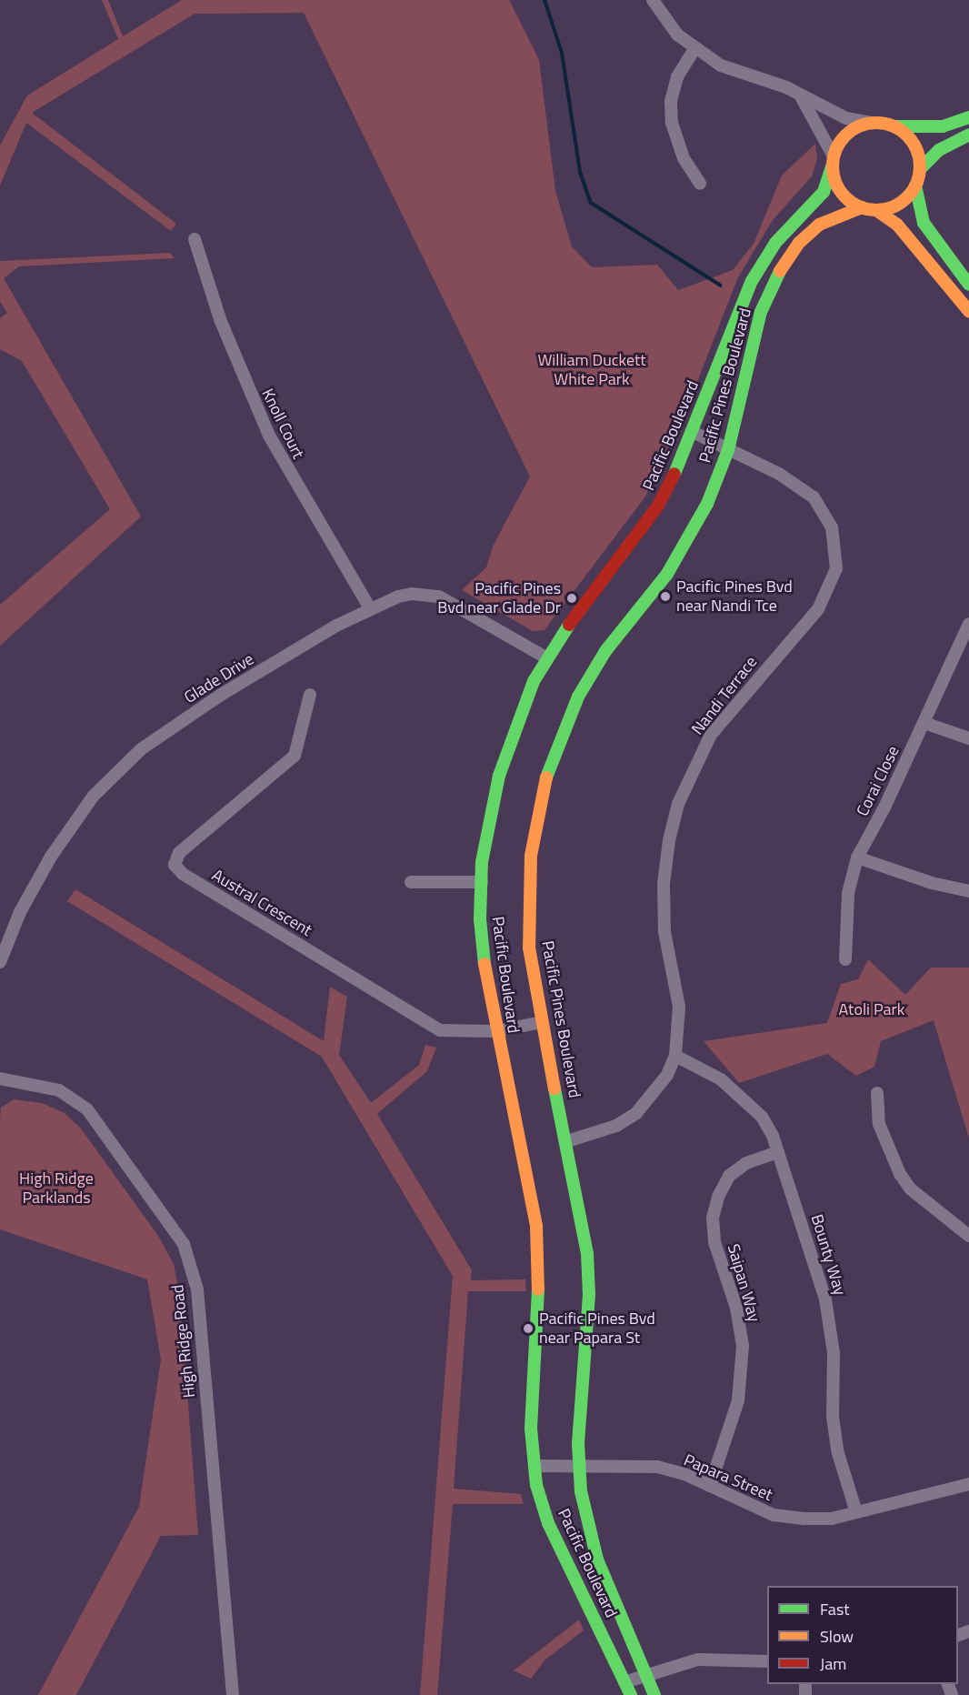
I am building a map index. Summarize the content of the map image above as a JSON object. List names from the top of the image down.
{
  "streets": {
    "main road": ["Pacific Pines Boulevard", "Pacific Boulevard"],
    "street": [
      "Knoll Court",
      "Glade Drive",
      "Nandi Terrace",
      "Corai Close",
      "Austral Crescent",
      "Bounty Way",
      "Saipan Way",
      "High Ridge Road",
      "Papara Street"
    ]
  },
  "crossings": [
    ["Pacific Pines Boulevard", "Pacific Boulevard"],
    ["Pacific Pines Boulevard", "Nandi Terrace"],
    ["Pacific Pines Boulevard", "Austral Crescent"],
    ["Pacific Pines Boulevard", "Papara Street"],
    ["Knoll Court", "Glade Drive"],
    ["Pacific Boulevard", "Glade Drive"],
    ["Pacific Boulevard", "Nandi Terrace"],
    ["Pacific Boulevard", "Austral Crescent"],
    ["Pacific Boulevard", "Papara Street"],
    ["Nandi Terrace", "Bounty Way"],
    ["Bounty Way", "Saipan Way"],
    ["Bounty Way", "Papara Street"],
    ["Saipan Way", "Papara Street"]
  ],
  "parks": ["William Duckett White Park", "Atoli Park", "High Ridge Parklands"],
  "places": ["Pacific Pines Bvd near Nandi Tce", "Pacific Pines Bvd near Glade Dr", "Pacific Pines Bvd near Papara St"],
  "legend": ["Fast", "Slow", "Jam"]
}
